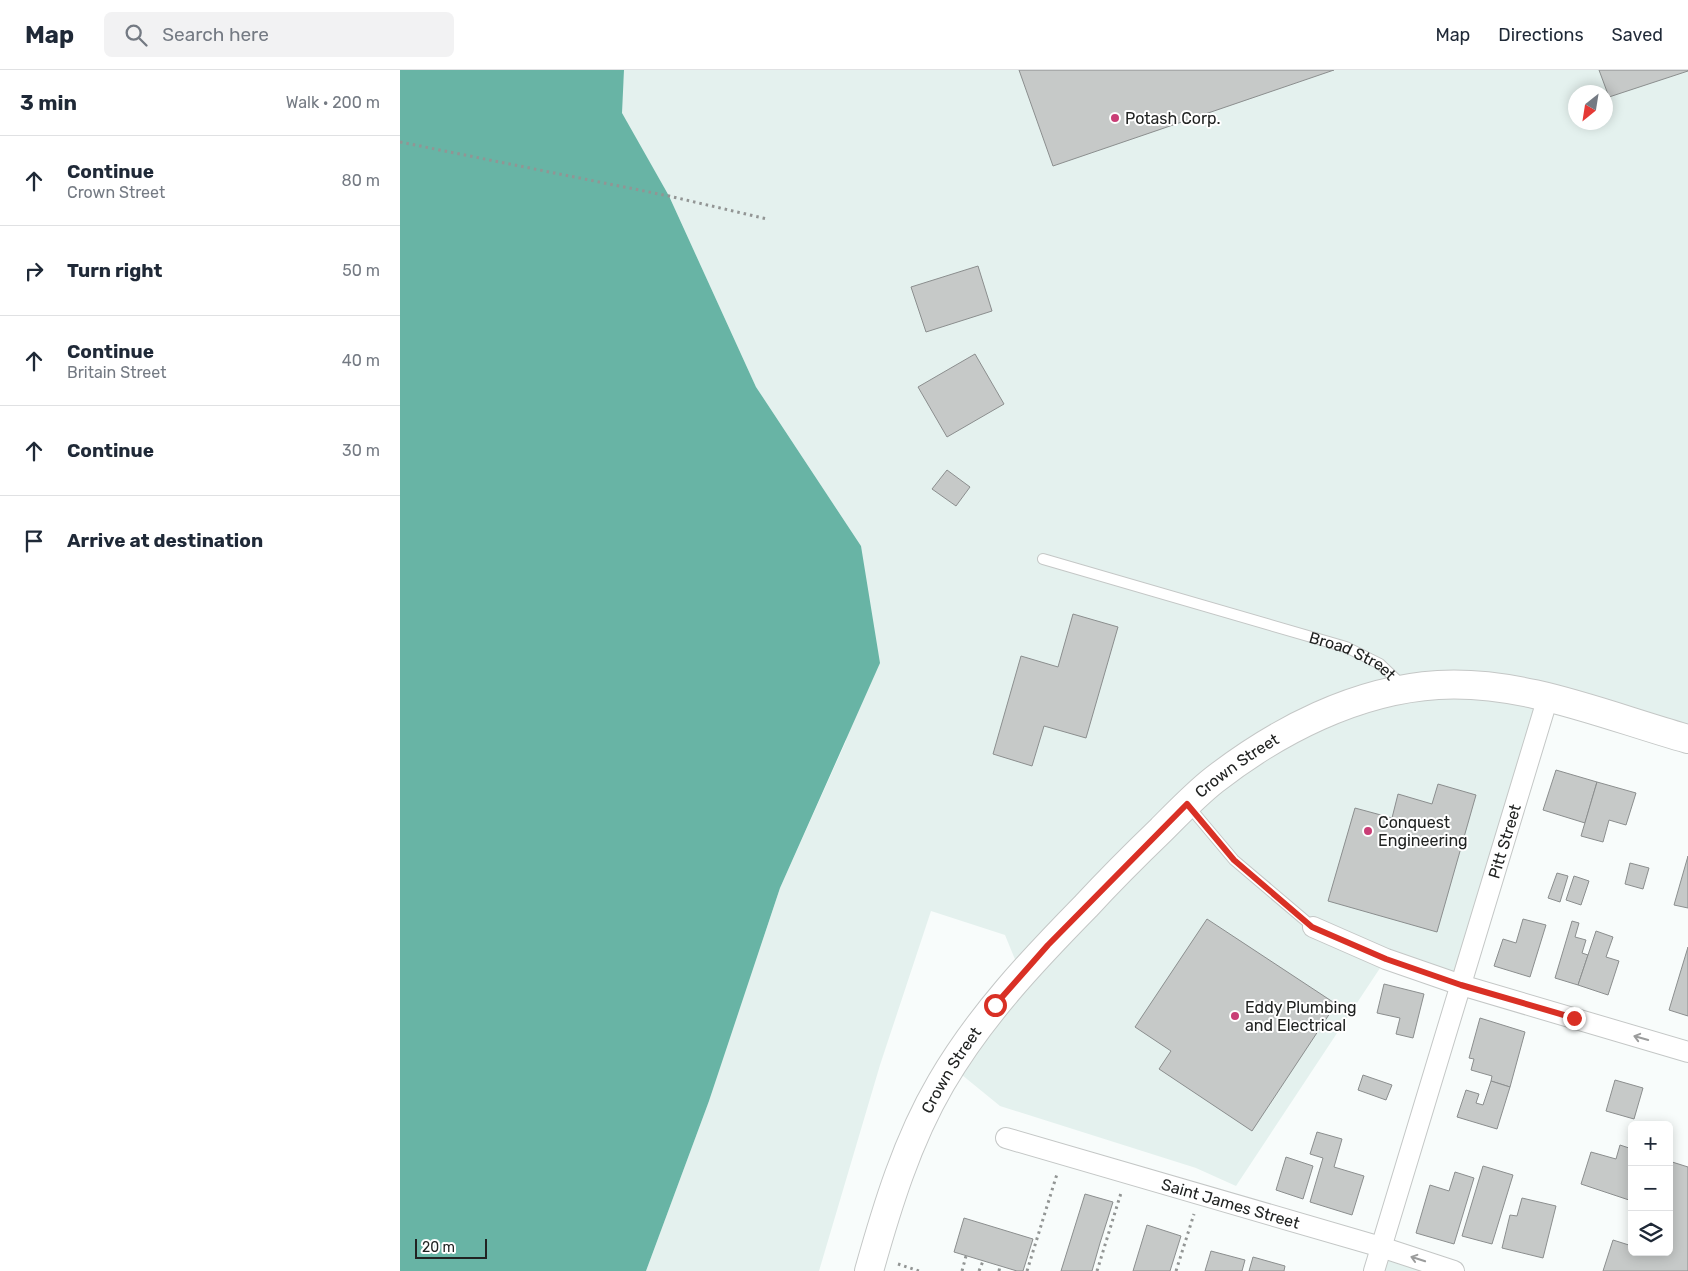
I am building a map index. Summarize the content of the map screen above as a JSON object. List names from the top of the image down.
{
  "streets": {
    "main road": ["Broad Street", "Crown Street"],
    "street": ["Pitt Street", "Saint James Street"]
  },
  "crossings": [
    ["Broad Street", "Crown Street"],
    ["Broad Street", "Pitt Street"],
    ["Pitt Street", "Saint James Street"]
  ],
  "places": ["Potash Corp.", "Conquest Engineering", "Eddy Plumbing and Electrical"],
  "scale_bar": "20 m",
  "north": "bottom left",
  "page": {
    "header": "Map",
    "search": "Search here",
    "nav": ["Map", "Directions", "Saved"],
    "heading": ["3 min", "Walk · 200 m"],
    "list": [
      ["Continue", "Crown Street", "80 m"],
      ["Turn right", "50 m"],
      ["Continue", "Britain Street", "40 m"],
      ["Continue", "30 m"],
      "Arrive at destination"
    ],
    "map_buttons": ["+", "−"],
    "scale": "20 m"
  }
}
